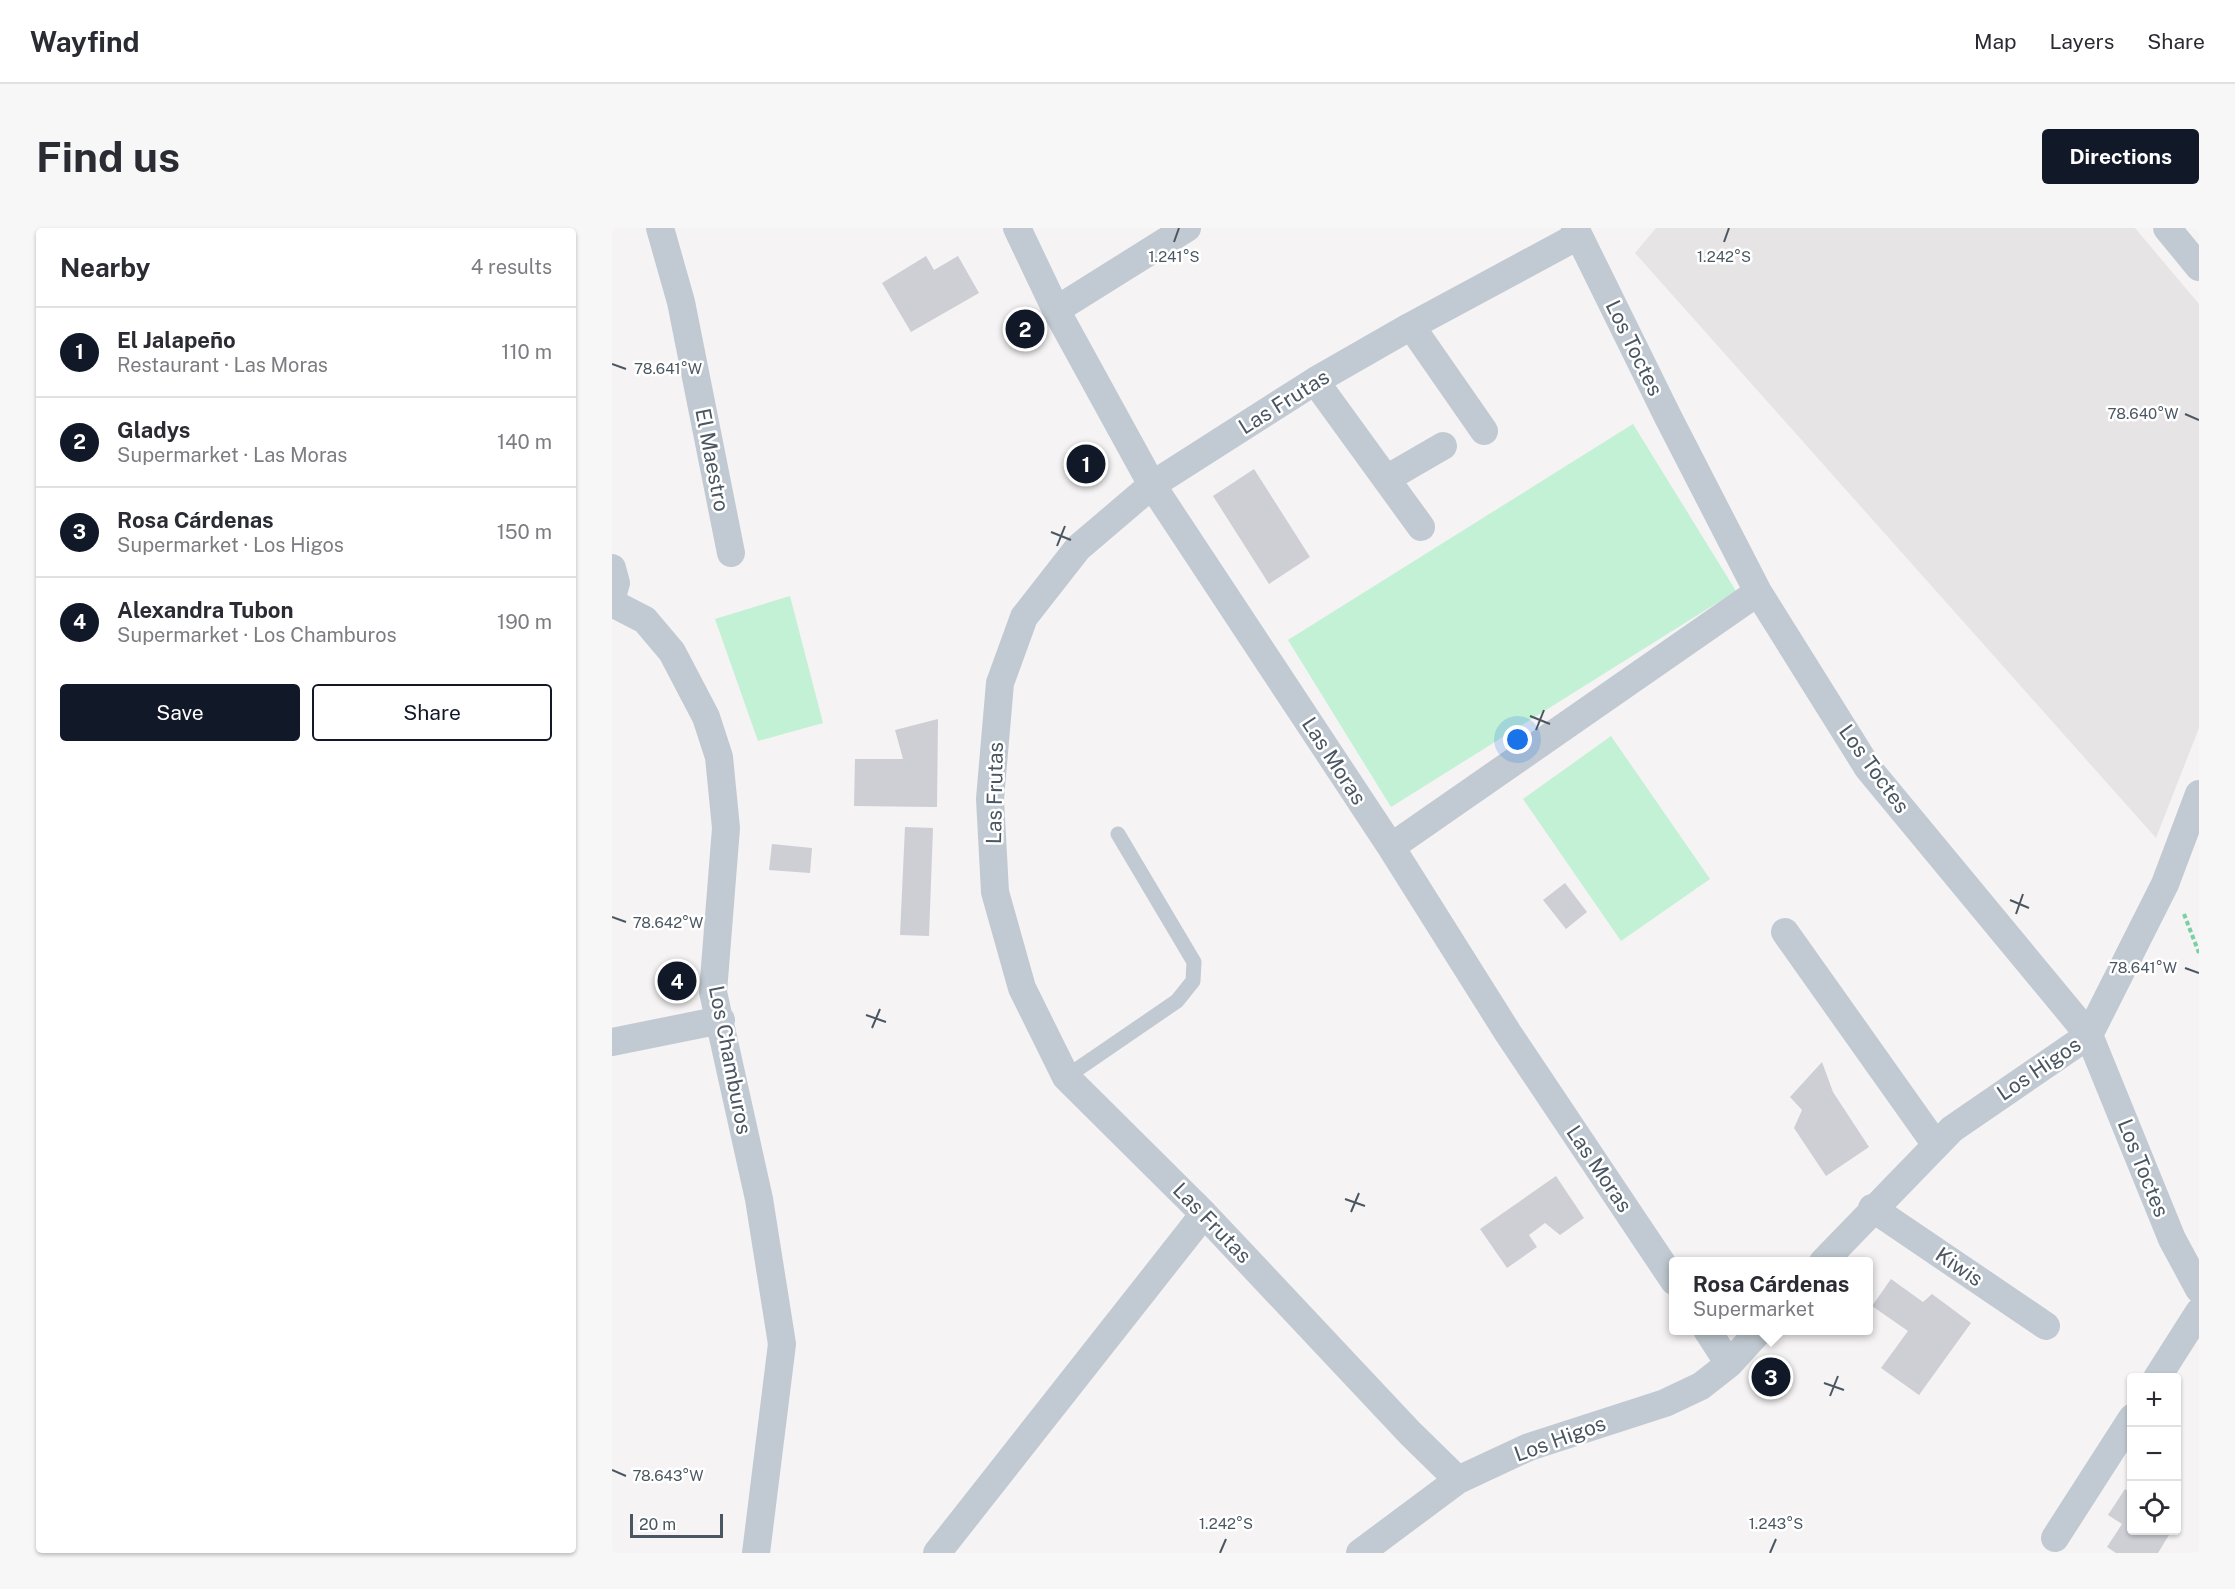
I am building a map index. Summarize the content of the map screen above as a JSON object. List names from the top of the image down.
{
  "streets": {
    "street": [
      "Los Toctes",
      "Las Frutas",
      "El Maestro",
      "Las Moras",
      "Los Chamburos",
      "Los Higos",
      "Kiwis"
    ]
  },
  "crossings": [
    ["Los Toctes", "Las Frutas"],
    ["Los Toctes", "Los Higos"],
    ["Las Frutas", "Las Moras"],
    ["Las Frutas", "Los Higos"],
    ["Los Higos", "Kiwis"]
  ],
  "scale_bar": "20 m",
  "page": {
    "header": "Wayfind",
    "nav": ["Map", "Layers", "Share"],
    "buttons": [
      "Directions",
      ["Save", "Share"]
    ],
    "title": "Find us",
    "heading": ["Nearby", "4 results"],
    "list": [
      {
        "mark": "1",
        "name": "El Jalapeño",
        "note": "Restaurant · Las Moras",
        "value": "110 m"
      },
      {
        "mark": "2",
        "name": "Gladys",
        "note": "Supermarket · Las Moras",
        "value": "140 m"
      },
      {
        "mark": "3",
        "name": "Rosa Cárdenas",
        "note": "Supermarket · Los Higos",
        "value": "150 m"
      },
      {
        "mark": "4",
        "name": "Alexandra Tubon",
        "note": "Supermarket · Los Chamburos",
        "value": "190 m"
      }
    ],
    "pins": [
      "2",
      "1",
      "4",
      "3"
    ],
    "popup": ["Rosa Cárdenas", "Supermarket"],
    "map_buttons": ["+", "−"],
    "scale": "20 m"
  },
  "coordinates": [
    "1.241°S",
    "1.242°S",
    "78.641°W",
    "78.640°W",
    "78.642°W",
    "78.643°W",
    "1.243°S"
  ]
}
